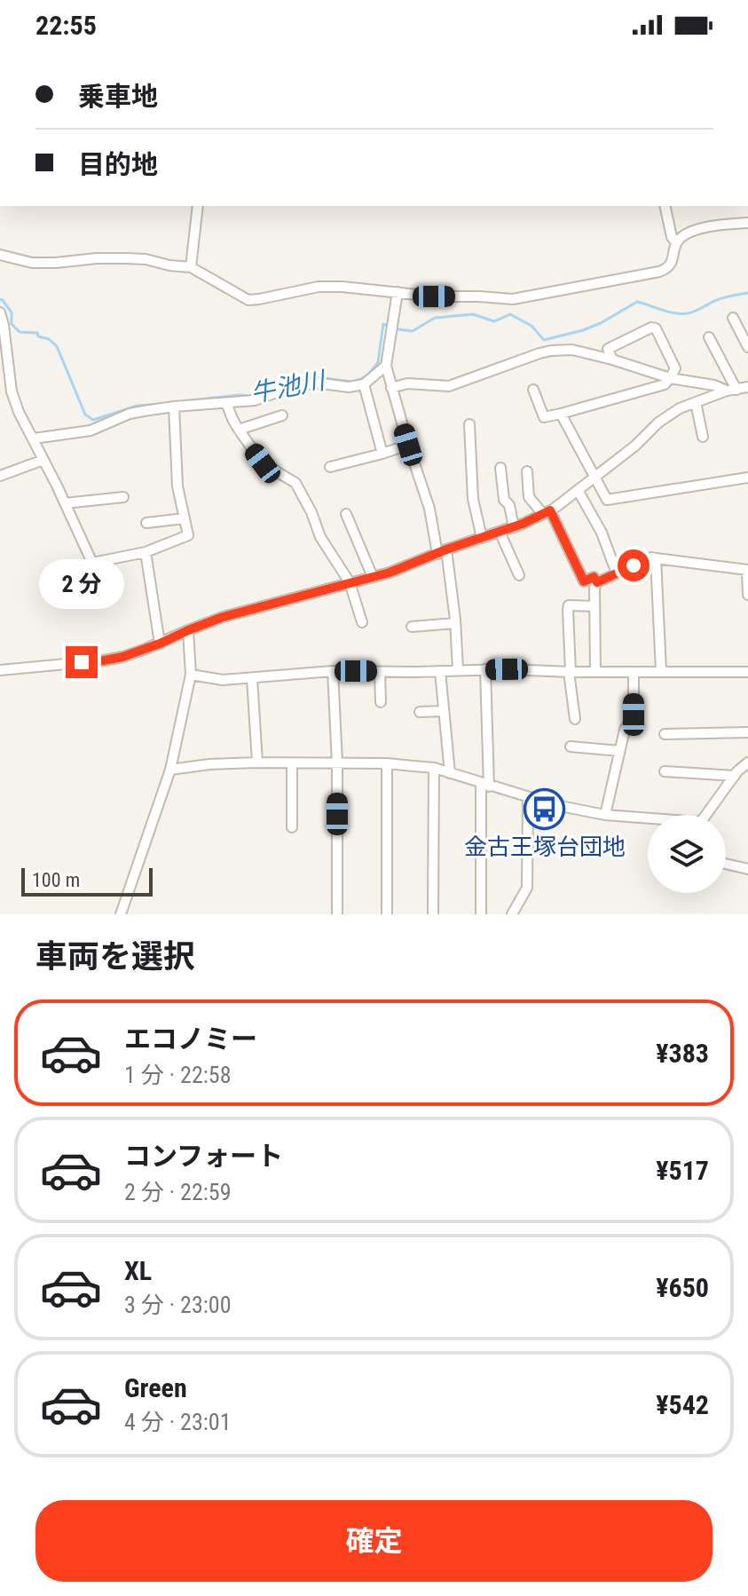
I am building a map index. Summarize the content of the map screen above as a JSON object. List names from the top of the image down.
{
  "water": ["牛池川"],
  "places": {
    "bus stop": ["金古王塚台団地"]
  },
  "scale_bar": "100 m",
  "page": {
    "status": "22:55",
    "banner": ["乗車地", "目的地"],
    "bubble": "2 分",
    "scale": "100 m",
    "heading": "車両を選択",
    "list": [
      {
        "name": "エコノミー",
        "note": "1 分 · 22:58",
        "value": "¥383"
      },
      {
        "name": "コンフォート",
        "note": "2 分 · 22:59",
        "value": "¥517"
      },
      {
        "name": "XL",
        "note": "3 分 · 23:00",
        "value": "¥650"
      },
      {
        "name": "Green",
        "note": "4 分 · 23:01",
        "value": "¥542"
      }
    ],
    "buttons": "確定"
  }
}
